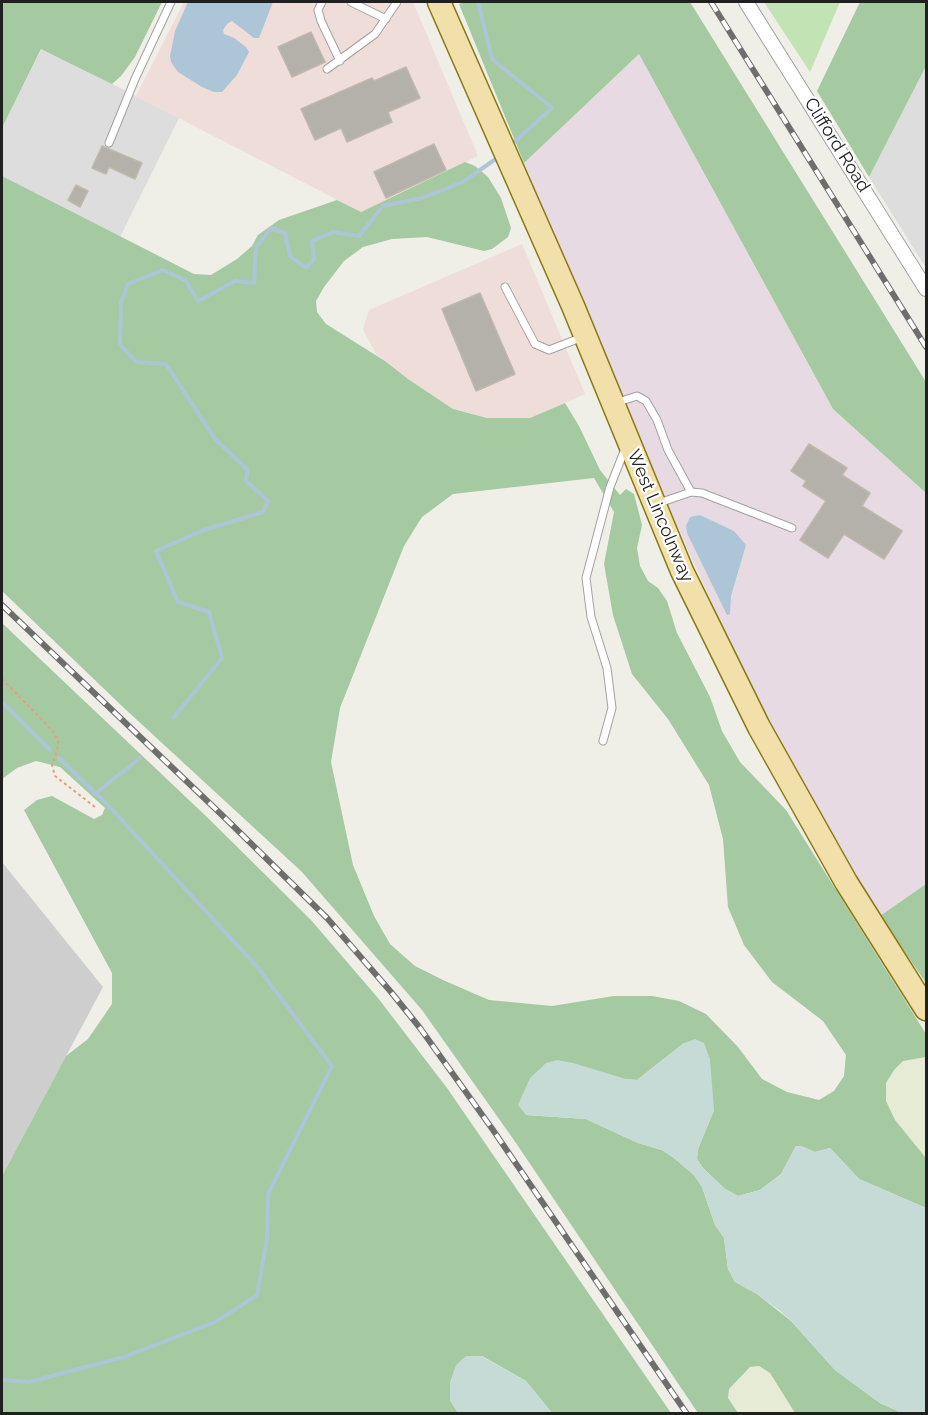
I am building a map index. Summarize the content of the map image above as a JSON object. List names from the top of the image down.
{
  "streets": {
    "main road": ["West Lincolnway"],
    "street": ["Clifford Road"]
  }
}
